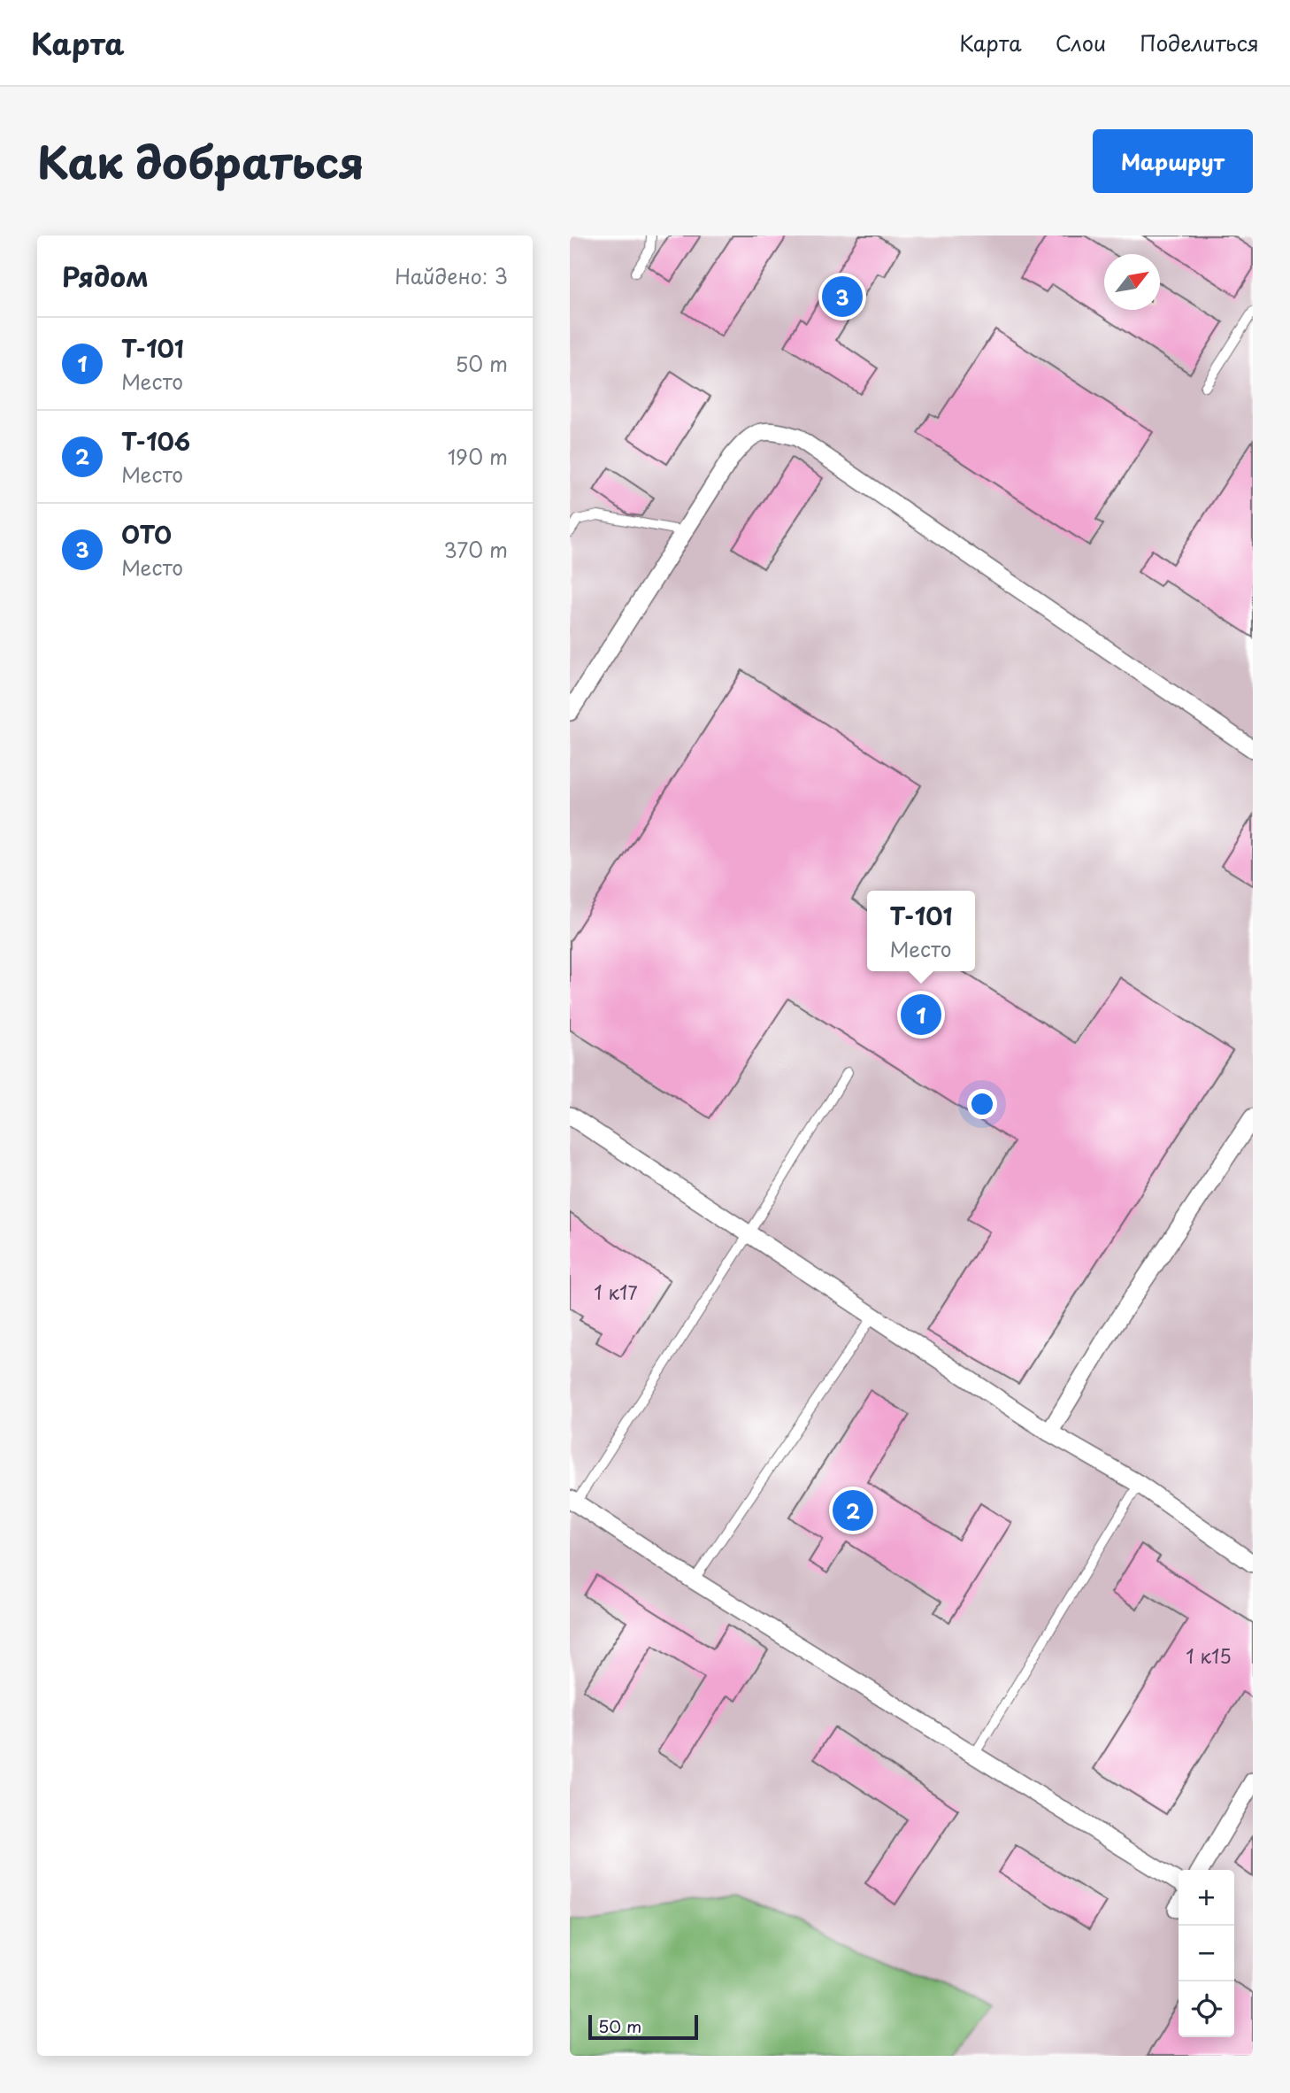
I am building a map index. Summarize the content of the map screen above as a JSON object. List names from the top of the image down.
{
  "house_numbers": ["1 к17", "1 к15"],
  "scale_bar": "50 m",
  "north": "top right",
  "page": {
    "header": "Карта",
    "nav": ["Карта", "Слои", "Поделиться"],
    "title": "Как добраться",
    "buttons": "Маршрут",
    "heading": ["Рядом", "Найдено: 3"],
    "pins": ["3", "1", "2"],
    "list": [
      {
        "mark": "1",
        "name": "Т-101",
        "note": "Место",
        "value": "50 m"
      },
      {
        "mark": "2",
        "name": "Т-106",
        "note": "Место",
        "value": "190 m"
      },
      {
        "mark": "3",
        "name": "ОТО",
        "note": "Место",
        "value": "370 m"
      }
    ],
    "popup": ["Т-101", "Место"],
    "map_buttons": ["+", "−"],
    "scale": "50 m"
  }
}
